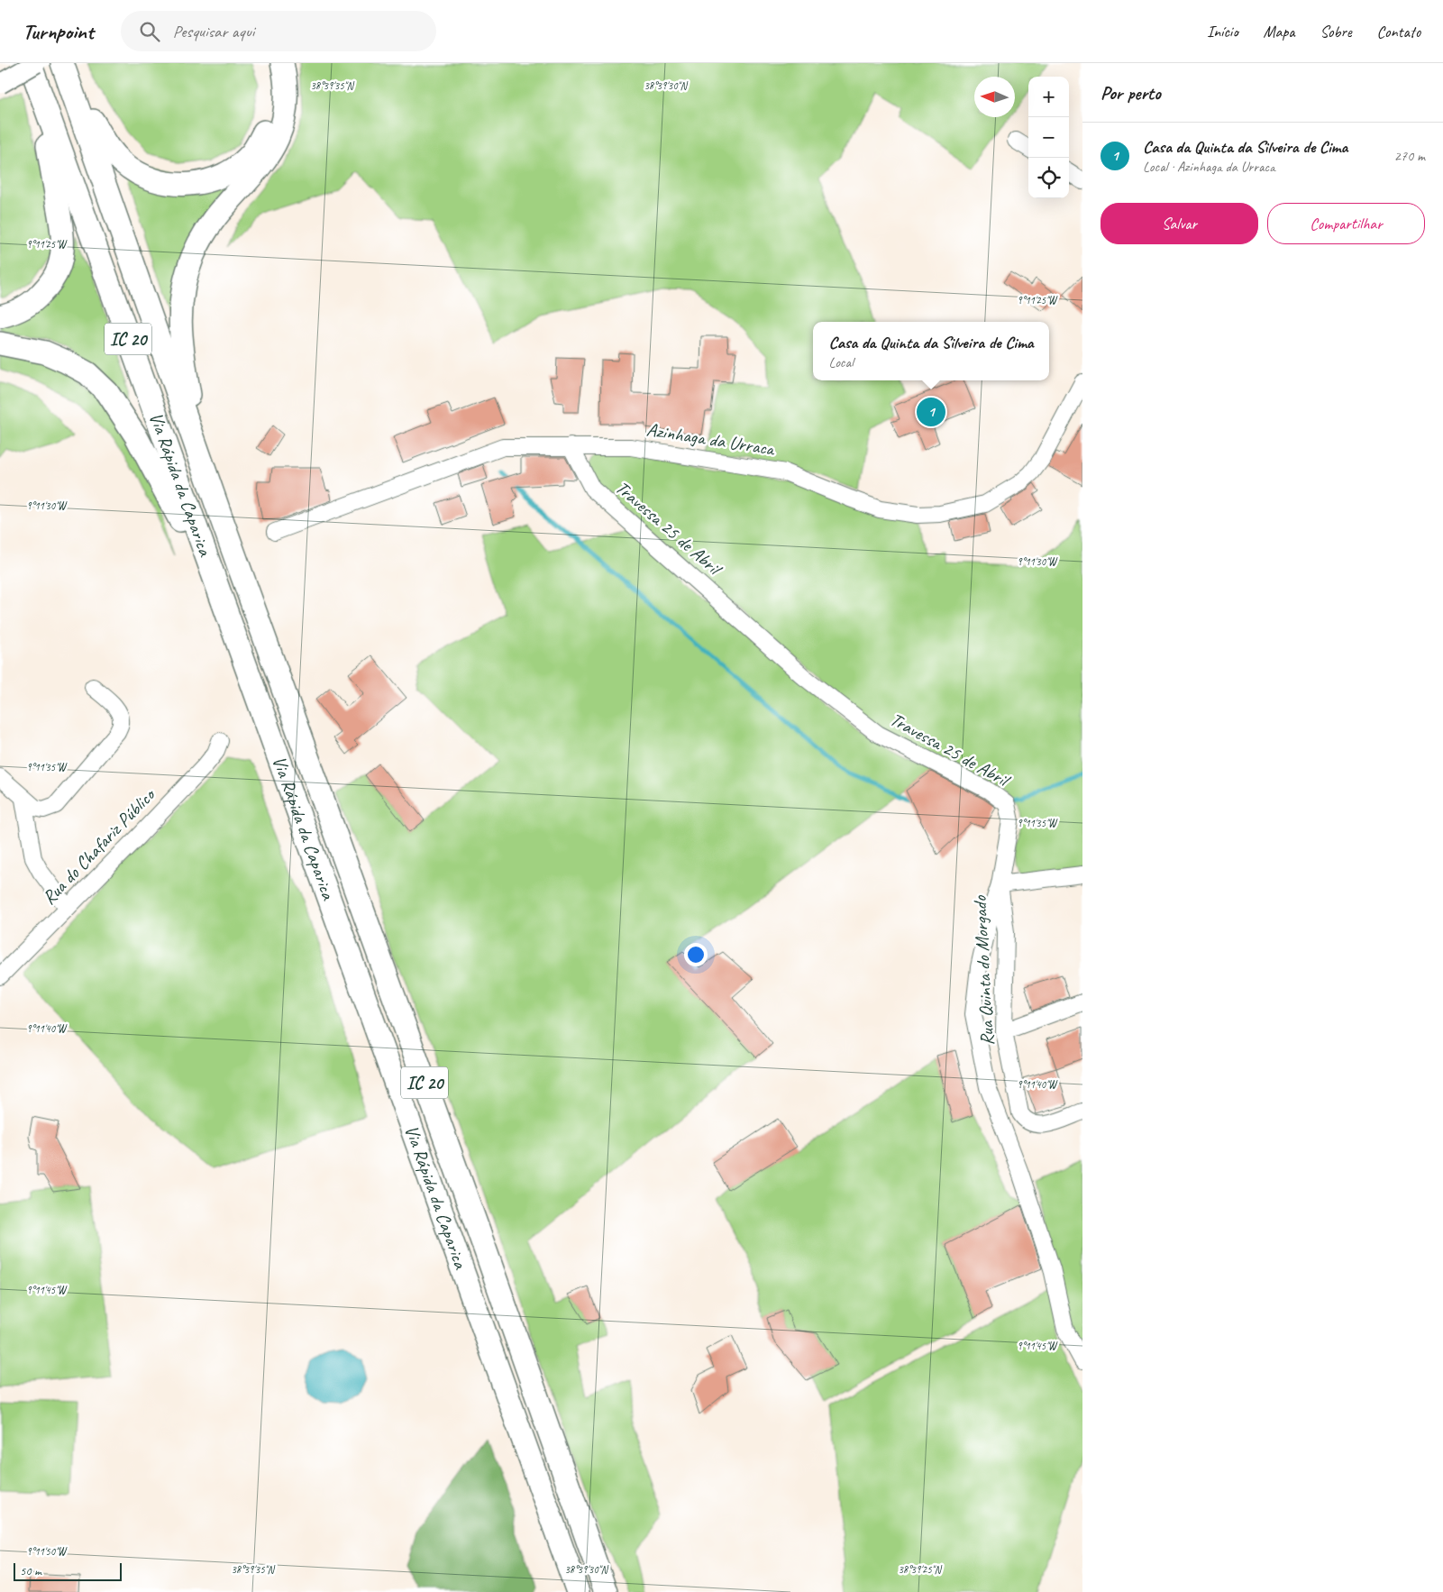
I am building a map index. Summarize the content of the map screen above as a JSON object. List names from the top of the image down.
{
  "streets": {
    "highway": ["IC 20", "Via Rápida da Caparica"],
    "street": [
      "Azinhaga da Urraca",
      "Travessa 25 de Abril",
      "Rua do Chafariz Público",
      "Rua Quinta do Morgado"
    ]
  },
  "crossings": [
    ["Azinhaga da Urraca", "Travessa 25 de Abril"],
    ["Travessa 25 de Abril", "Rua Quinta do Morgado"]
  ],
  "scale_bar": "50 m",
  "north": "left",
  "page": {
    "header": "Turnpoint",
    "search": "Pesquisar aqui",
    "nav": [
      "Início",
      "Mapa",
      "Sobre",
      "Contato"
    ],
    "heading": "Por perto",
    "map_buttons": ["+", "−"],
    "list": [
      {
        "mark": "1",
        "name": "Casa da Quinta da Silveira de Cima",
        "note": "Local · Azinhaga da Urraca",
        "value": "270 m"
      }
    ],
    "buttons": ["Salvar", "Compartilhar"],
    "popup": ["Casa da Quinta da Silveira de Cima", "Local"],
    "pins": "1",
    "scale": "50 m"
  },
  "coordinates": [
    "38°39'35\"N",
    "38°39'30\"N",
    "9°11'25\"W",
    "9°11'30\"W",
    "9°11'35\"W",
    "9°11'40\"W",
    "9°11'45\"W",
    "9°11'50\"W",
    "38°39'25\"N"
  ]
}
